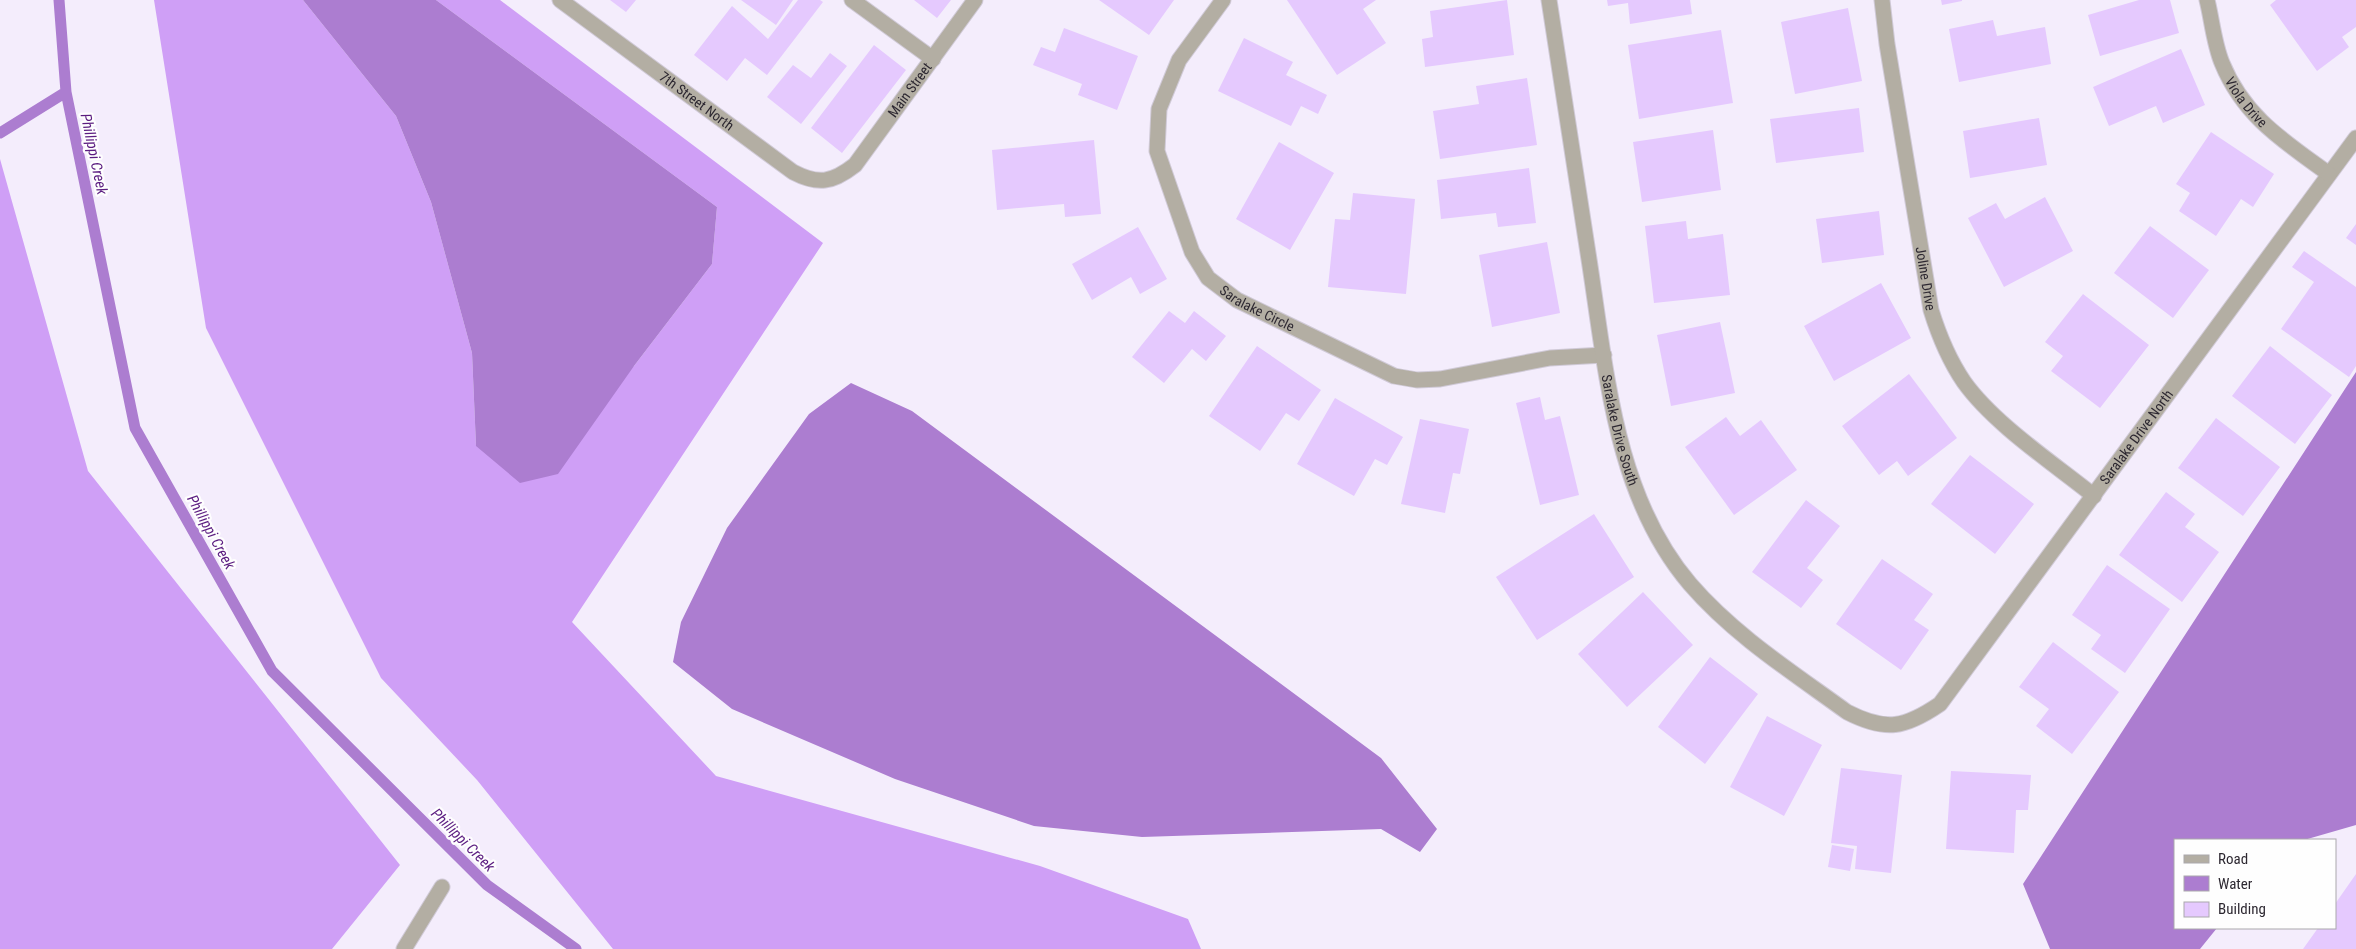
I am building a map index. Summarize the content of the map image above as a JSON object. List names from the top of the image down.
{
  "streets": {
    "street": [
      "Main Street",
      "7th Street North",
      "Viola Drive",
      "Joline Drive",
      "Saralake Circle",
      "Saralake Drive South",
      "Saralake Drive North"
    ]
  },
  "crossings": [
    ["Main Street", "7th Street North"],
    ["Viola Drive", "Saralake Drive North"],
    ["Joline Drive", "Saralake Drive North"],
    ["Saralake Circle", "Saralake Drive South"],
    ["Saralake Drive South", "Saralake Drive North"]
  ],
  "water": ["Phillippi Creek"],
  "legend": ["Road", "Water", "Building"]
}
